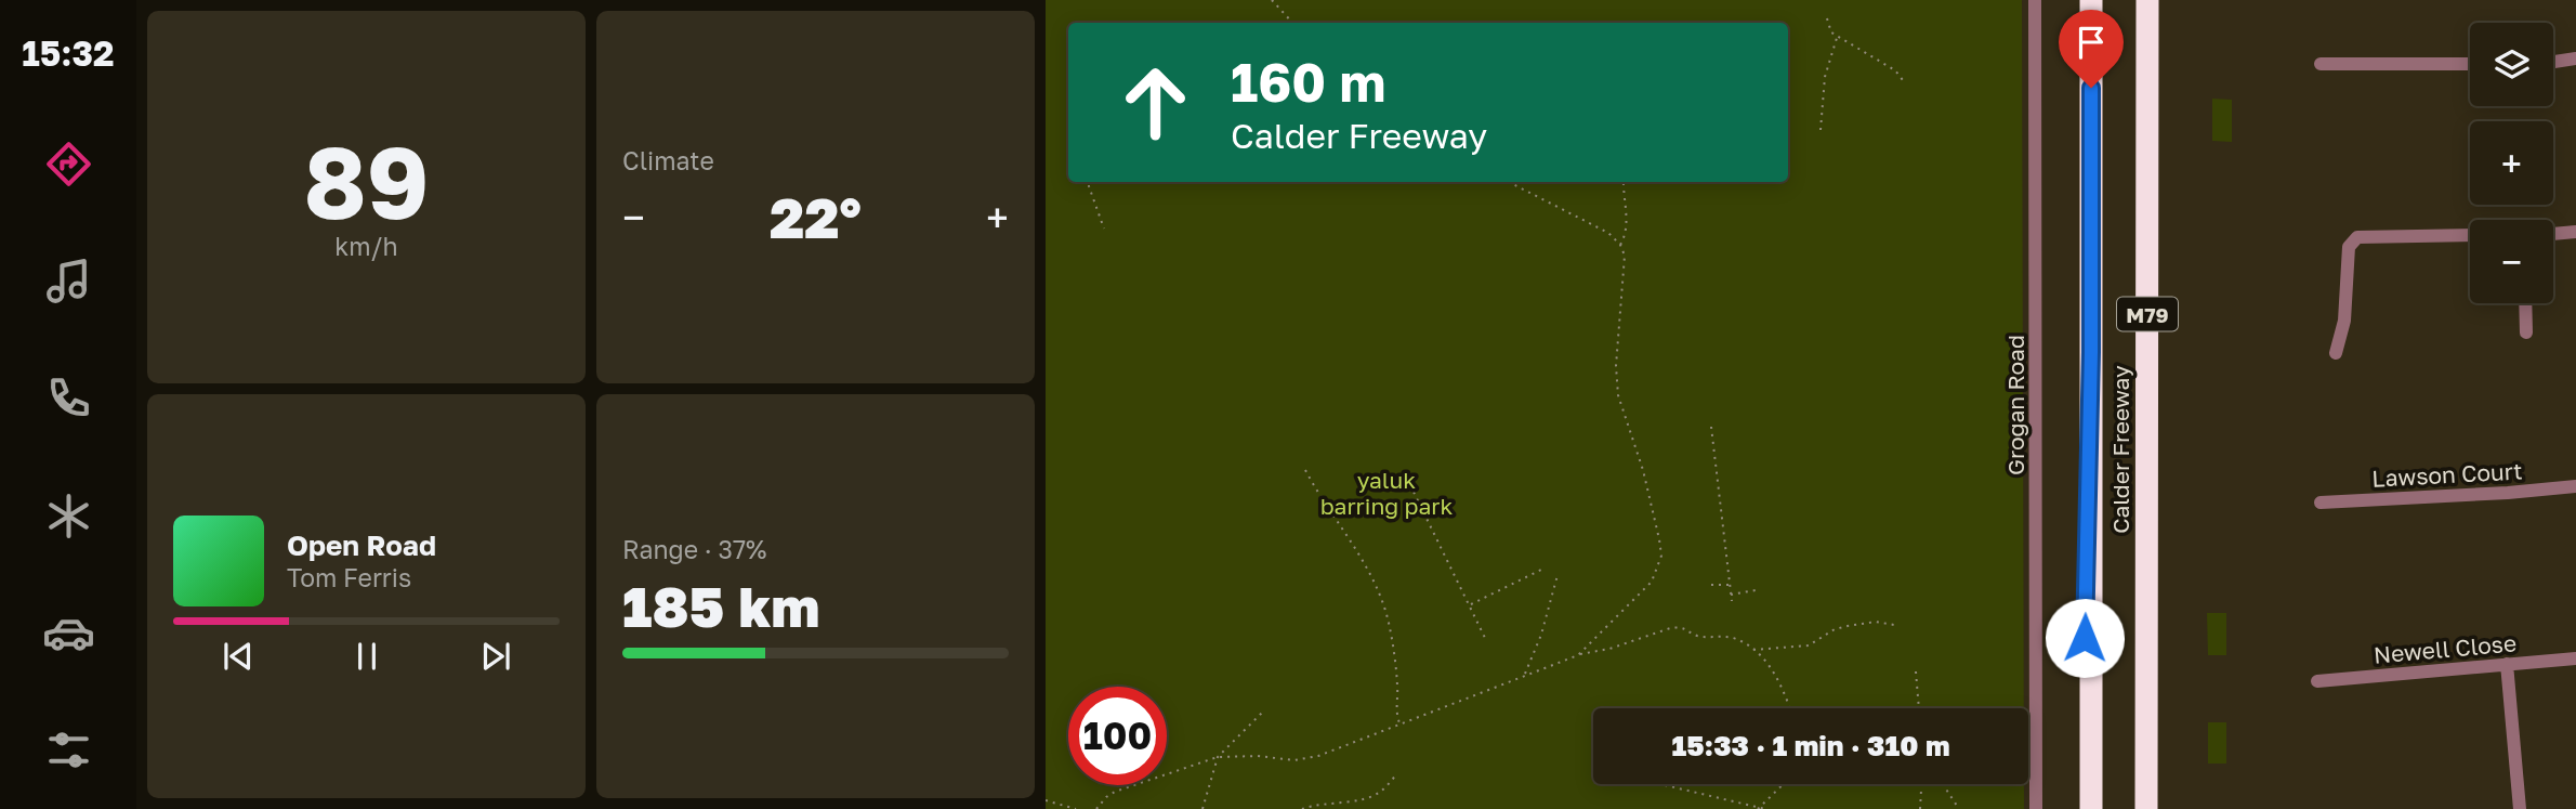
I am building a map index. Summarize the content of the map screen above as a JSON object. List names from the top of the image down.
{
  "streets": {
    "highway": ["M79", "Calder Freeway"],
    "street": ["Grogan Road", "Lawson Court", "Newell Close"]
  },
  "parks": ["yaluk barring park"],
  "page": {
    "tabs": "15:32",
    "tile": [
      ["89", "km/h"],
      "Climate",
      ["Range · 37%", "185 km"]
    ],
    "map_buttons": ["+", "−"],
    "turn": ["160 m", "Calder Freeway"],
    "heat": ["−", "22°", "+"],
    "song": ["Open Road", "Tom Ferris"],
    "limit": "100",
    "trip": "15:33 · 1 min · 310 m"
  }
}
